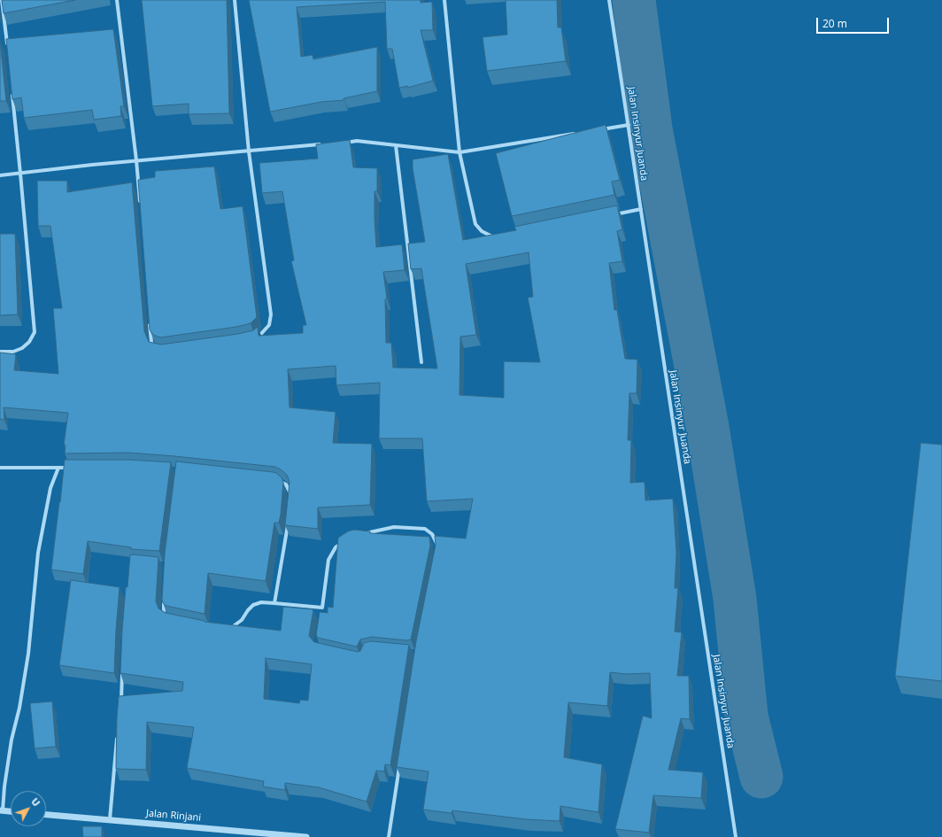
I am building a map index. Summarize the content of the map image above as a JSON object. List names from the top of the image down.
{
  "streets": {
    "street": ["Jalan Insinyur Juanda", "Jalan Rinjani"]
  },
  "scale_bar": "20 m",
  "north": "top right"
}
